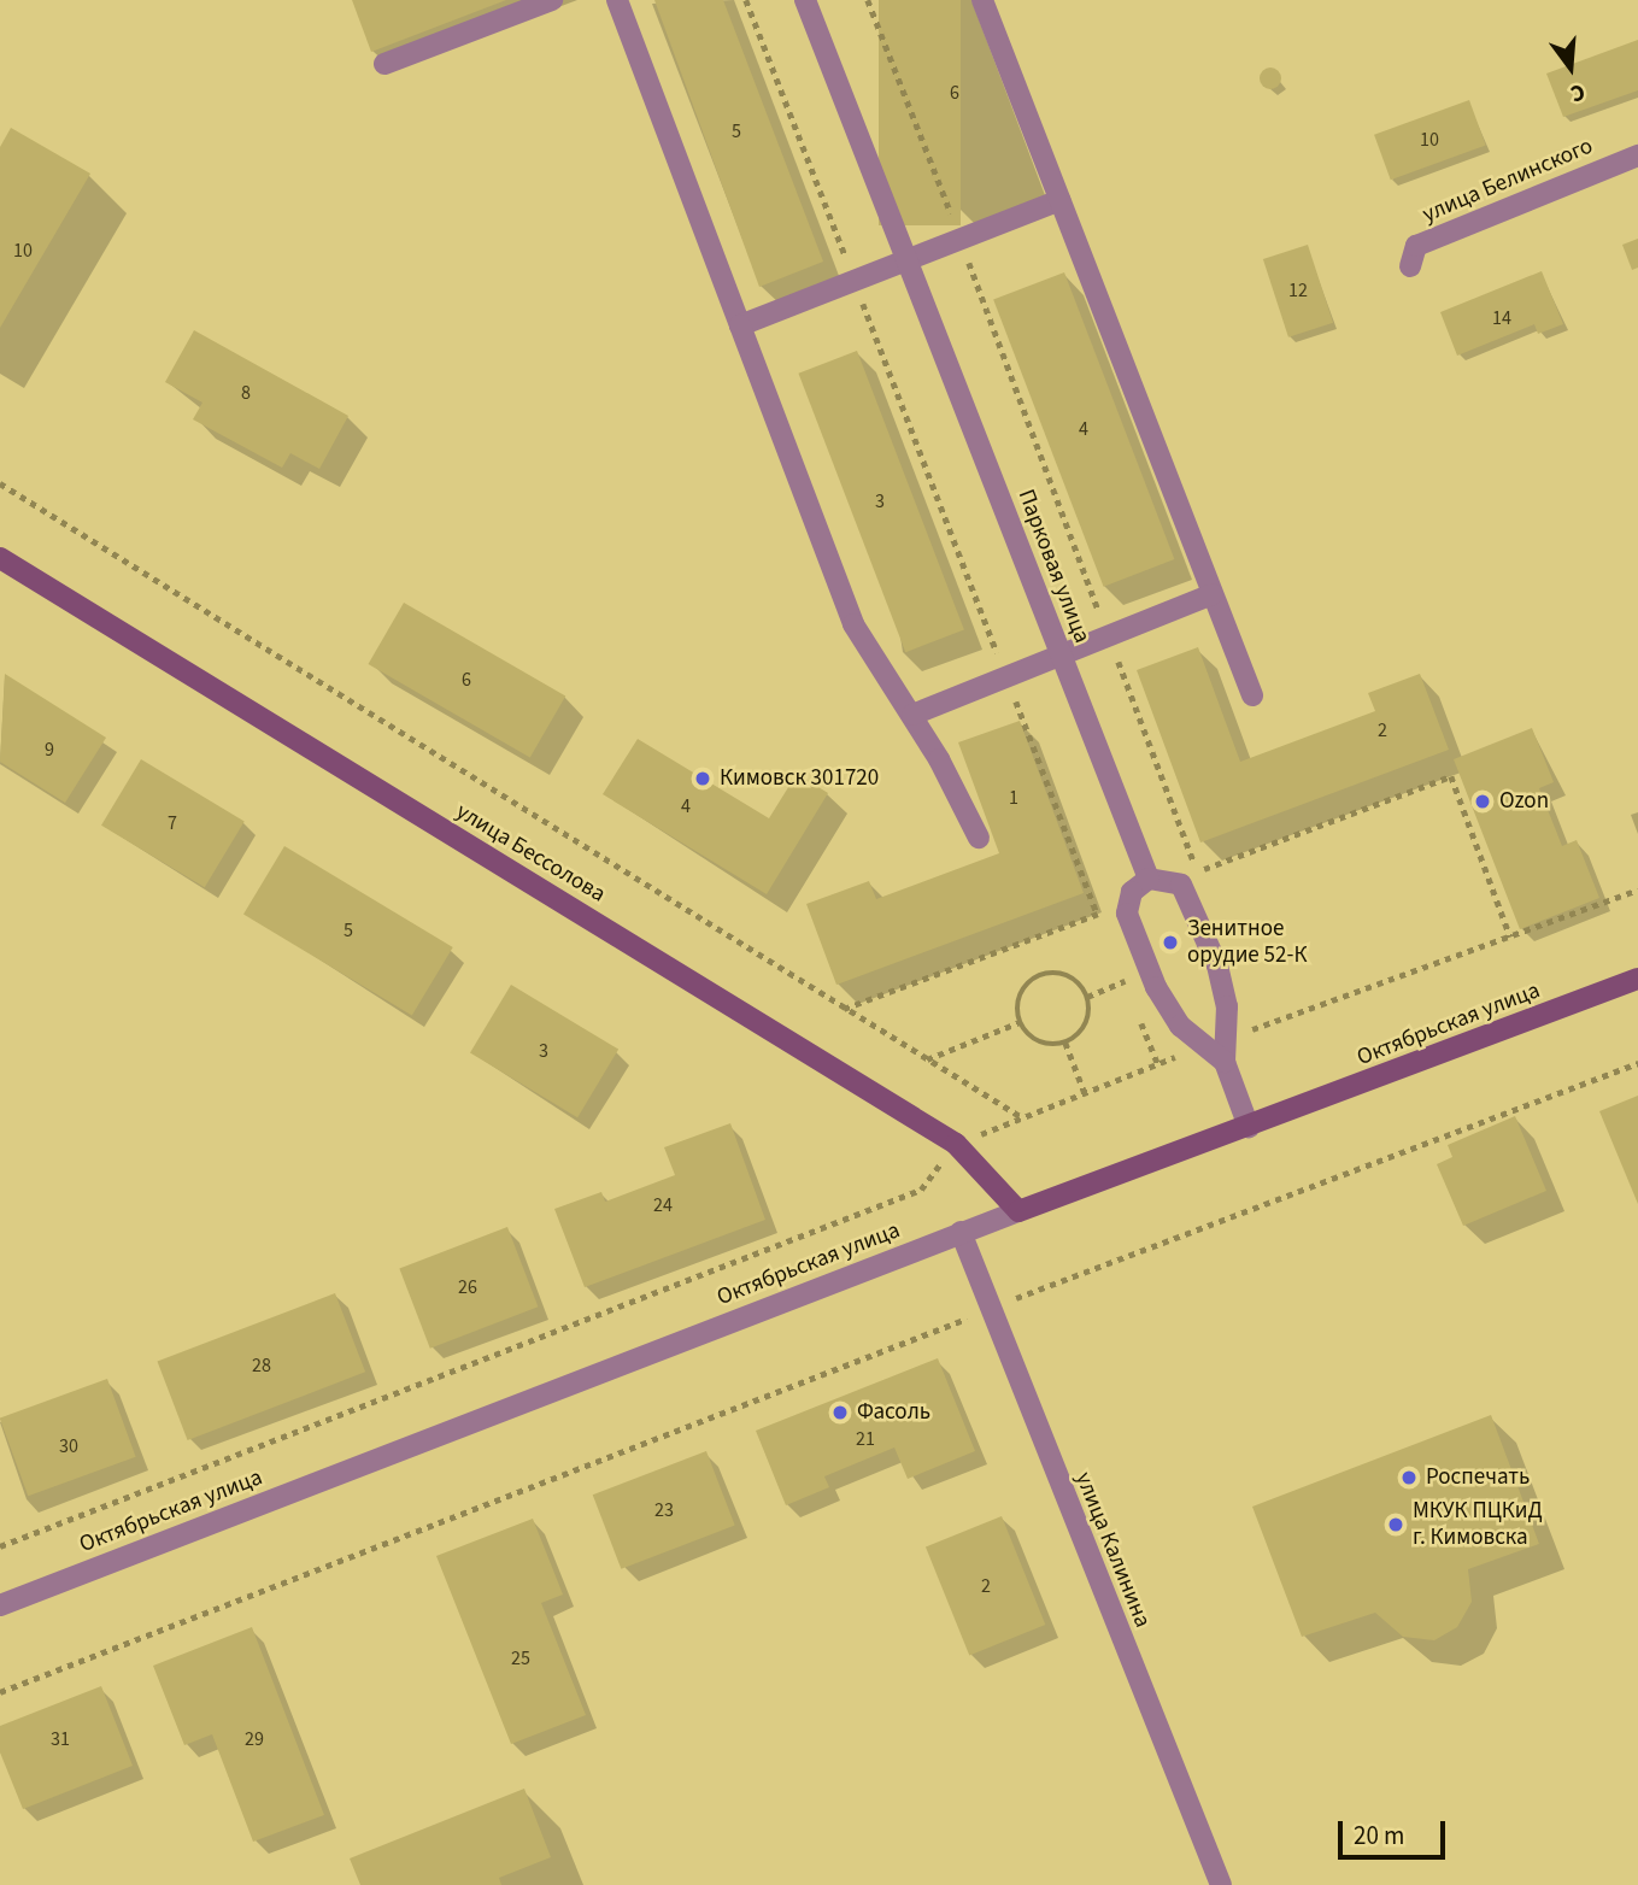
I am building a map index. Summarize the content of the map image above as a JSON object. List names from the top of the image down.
{
  "streets": {
    "main road": ["улица Бессолова", "Октябрьская улица"],
    "street": ["улица Белинского", "Парковая улица", "улица Калинина"]
  },
  "crossings": [
    ["улица Бессолова", "Октябрьская улица"],
    ["Октябрьская улица", "улица Калинина"]
  ],
  "places": [
    "Кимовск 301720",
    "Ozon",
    "Зенитное орудие 52-К",
    "Фасоль",
    "Роспечать",
    "МКУК ПЦКиД г. Кимовска"
  ],
  "house_numbers": [
    "6",
    "5",
    "10",
    "10",
    "12",
    "14",
    "8",
    "4",
    "3",
    "6",
    "2",
    "9",
    "1",
    "4",
    "7",
    "5",
    "3",
    "24",
    "26",
    "28",
    "21",
    "30",
    "23",
    "2",
    "25",
    "31",
    "29"
  ],
  "scale_bar": "20 m",
  "north": "bottom"
}
